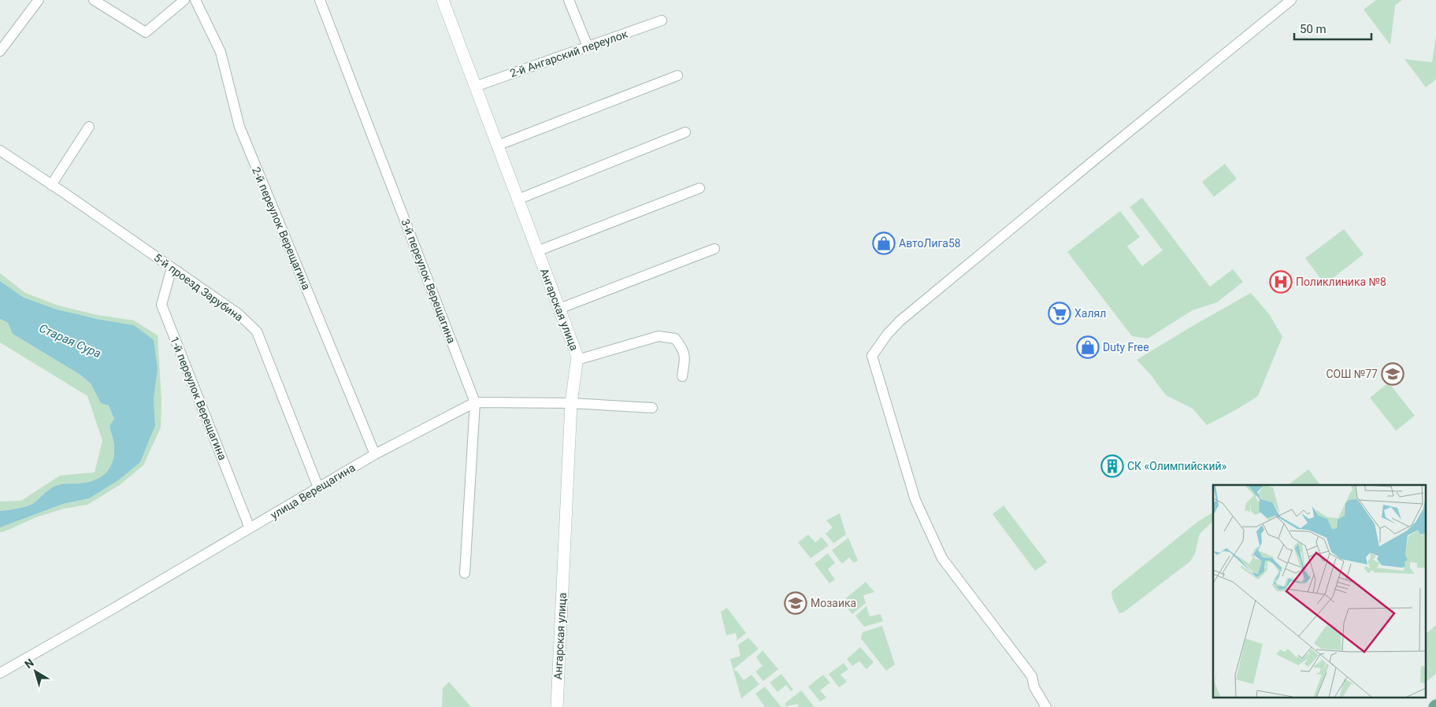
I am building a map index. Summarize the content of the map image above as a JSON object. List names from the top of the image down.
{
  "streets": {
    "street": [
      "2-й Ангарский переулок",
      "2-й переулок Верещагина",
      "3-й переулок Верещагина",
      "5-й проезд Зарубина",
      "Ангарская улица",
      "1-й переулок Верещагина",
      "улица Верещагина"
    ]
  },
  "crossings": [
    ["2-й Ангарский переулок", "Ангарская улица"],
    ["2-й переулок Верещагина", "улица Верещагина"],
    ["3-й переулок Верещагина", "улица Верещагина"],
    ["5-й проезд Зарубина", "1-й переулок Верещагина"],
    ["5-й проезд Зарубина", "улица Верещагина"],
    ["Ангарская улица", "улица Верещагина"],
    ["1-й переулок Верещагина", "улица Верещагина"]
  ],
  "water": ["Старая Сура"],
  "places": {
    "shop": ["АвтоЛига58", "Duty Free"],
    "hospital": ["Поликлиника №8"],
    "supermarket": ["Халял"],
    "school or university": ["СОШ №77", "Мозаика"],
    "building": ["СК «Олимпийский»"]
  },
  "scale_bar": "50 m",
  "north": "top left"
}
